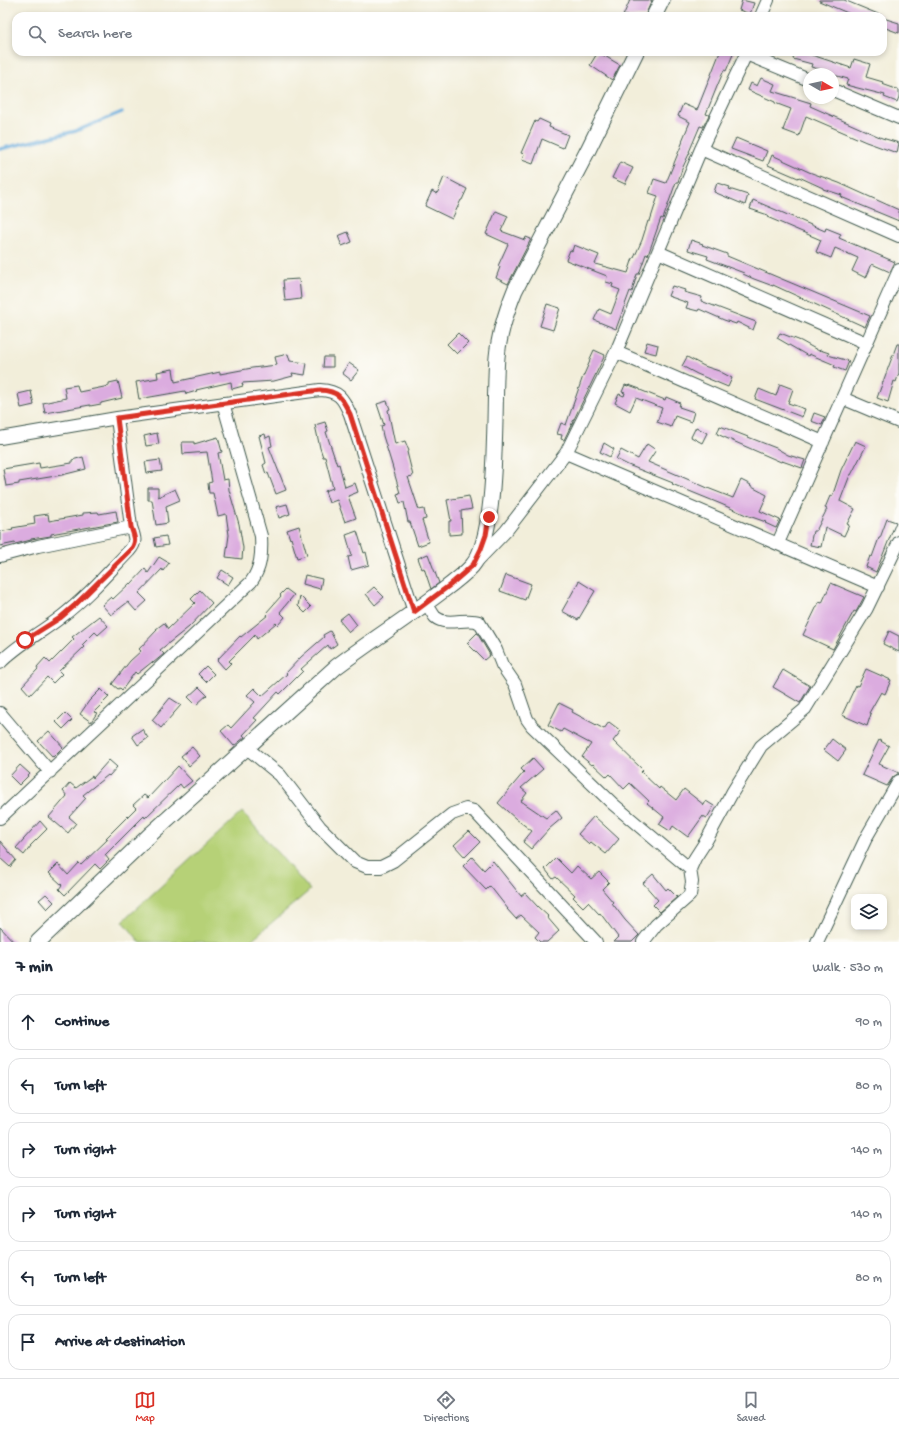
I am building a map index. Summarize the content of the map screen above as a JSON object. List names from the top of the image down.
{
  "north": "right",
  "page": {
    "search": "Search here",
    "heading": ["7 min", "Walk · 530 m"],
    "list": [
      ["Continue", "90 m"],
      ["Turn left", "80 m"],
      ["Turn right", "140 m"],
      ["Turn right", "140 m"],
      ["Turn left", "80 m"],
      "Arrive at destination"
    ],
    "nav": ["Map", "Directions", "Saved"]
  }
}
